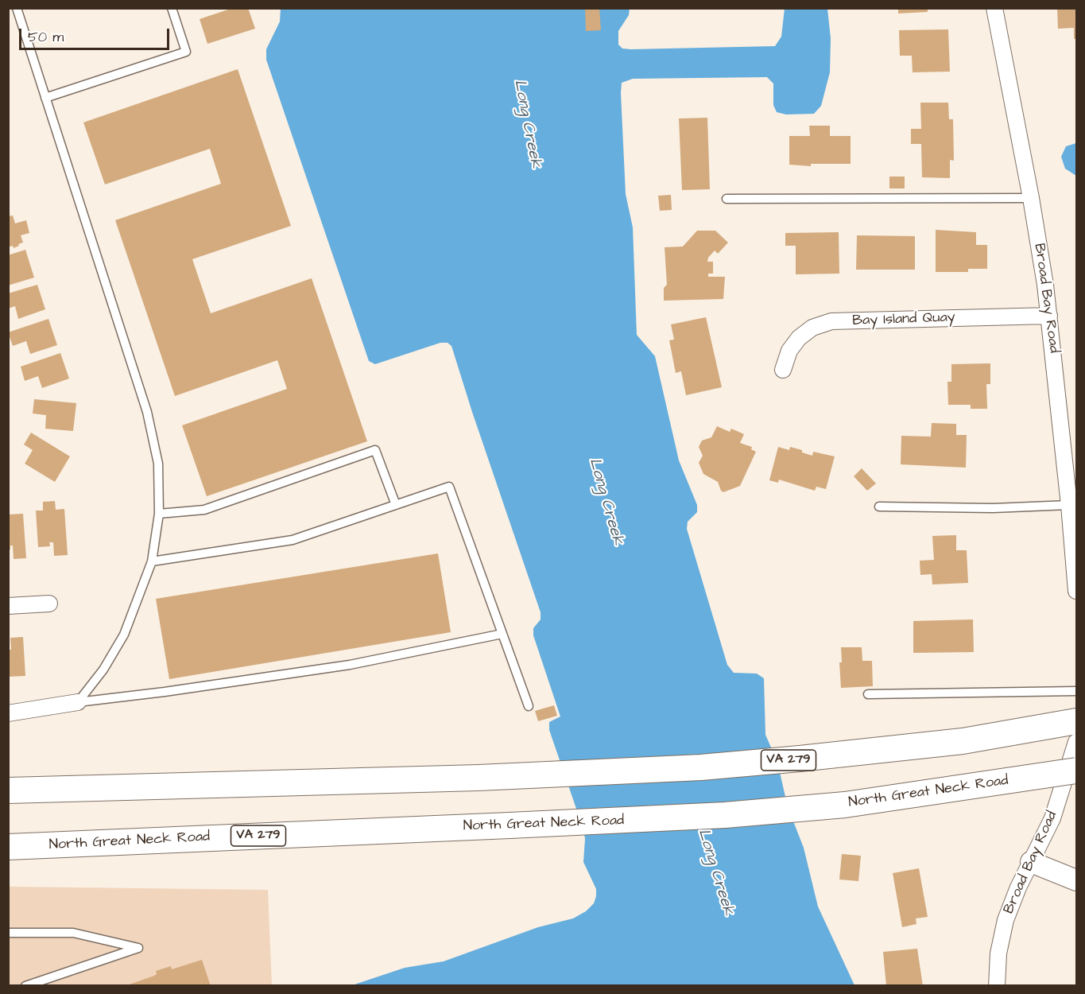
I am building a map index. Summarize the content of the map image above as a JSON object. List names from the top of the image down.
{
  "streets": {
    "main road": ["VA 279", "North Great Neck Road"],
    "street": ["Broad Bay Road", "Bay Island Quay"]
  },
  "crossings": [
    ["Broad Bay Road", "Bay Island Quay"]
  ],
  "water": ["Long Creek"],
  "scale_bar": "50 m"
}
